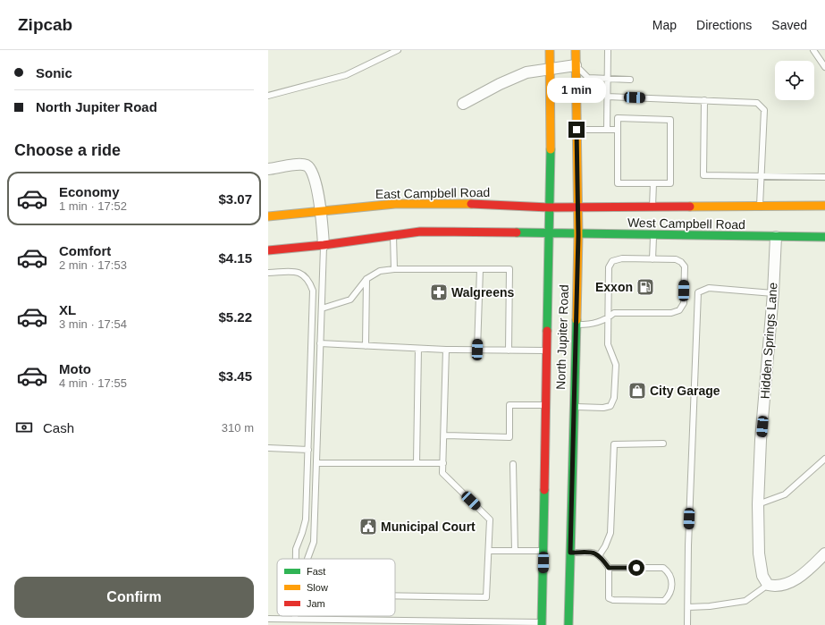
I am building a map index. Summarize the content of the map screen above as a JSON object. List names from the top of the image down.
{
  "streets": {
    "main road": ["East Campbell Road", "West Campbell Road", "North Jupiter Road"],
    "street": ["Hidden Springs Lane"]
  },
  "crossings": [
    ["East Campbell Road", "West Campbell Road"],
    ["East Campbell Road", "North Jupiter Road"],
    ["West Campbell Road", "North Jupiter Road"],
    ["West Campbell Road", "Hidden Springs Lane"]
  ],
  "places": {
    "fuel station": ["Exxon"],
    "pharmacy": ["Walgreens"],
    "shop": ["City Garage"],
    "public building": ["Municipal Court"]
  },
  "legend": ["Fast", "Slow", "Jam"],
  "page": {
    "header": "Zipcab",
    "nav": ["Map", "Directions", "Saved"],
    "banner": ["Sonic", "North Jupiter Road"],
    "bubble": "1 min",
    "heading": "Choose a ride",
    "list": [
      {
        "name": "Economy",
        "note": "1 min · 17:52",
        "value": "$3.07"
      },
      {
        "name": "Comfort",
        "note": "2 min · 17:53",
        "value": "$4.15"
      },
      {
        "name": "XL",
        "note": "3 min · 17:54",
        "value": "$5.22"
      },
      {
        "name": "Moto",
        "note": "4 min · 17:55",
        "value": "$3.45"
      }
    ],
    "pay": ["Cash", "310 m"],
    "buttons": "Confirm"
  }
}
